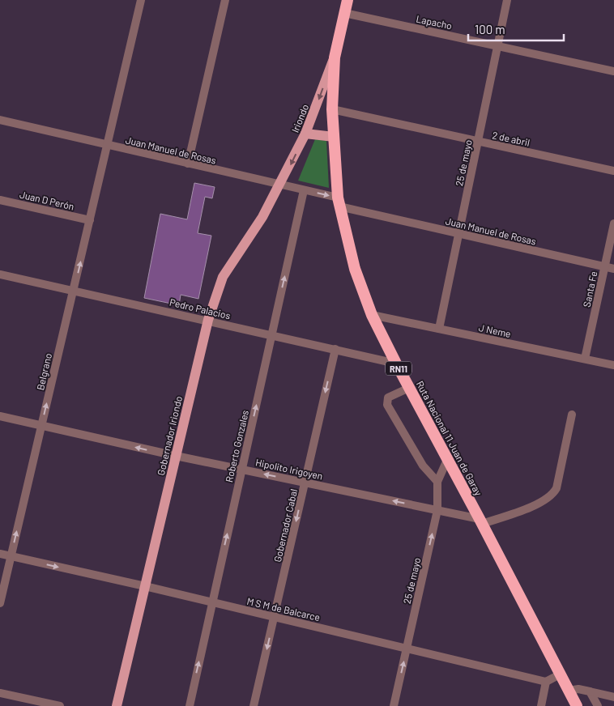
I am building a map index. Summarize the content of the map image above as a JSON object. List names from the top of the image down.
{
  "streets": {
    "highway": ["RN11", "Ruta Nacional 11 Juan de Garay"],
    "main road": ["Iriondo", "Gobernador Iriondo"],
    "street": [
      "Lapacho",
      "2 de abril",
      "Juan Manuel de Rosas",
      "25 de mayo",
      "Juan D Perón",
      "Santa Fe",
      "Pedro Palacios",
      "J Neme",
      "Belgrano",
      "Roberto Gonzales",
      "Hipolito Irigoyen",
      "Gobernador Cabal",
      "M S M de Balcarce"
    ]
  },
  "crossings": [
    ["Lapacho", "25 de mayo"],
    ["Lapacho", "Ruta Nacional 11 Juan de Garay"],
    ["Iriondo", "Juan Manuel de Rosas"],
    ["Iriondo", "Gobernador Iriondo"],
    ["Iriondo", "Ruta Nacional 11 Juan de Garay"],
    ["2 de abril", "25 de mayo"],
    ["2 de abril", "Ruta Nacional 11 Juan de Garay"],
    ["Juan Manuel de Rosas", "25 de mayo"],
    ["Juan Manuel de Rosas", "Santa Fe"],
    ["Juan Manuel de Rosas", "Belgrano"],
    ["Juan Manuel de Rosas", "Gobernador Iriondo"],
    ["Juan Manuel de Rosas", "Ruta Nacional 11 Juan de Garay"],
    ["Juan Manuel de Rosas", "Roberto Gonzales"],
    ["25 de mayo", "J Neme"],
    ["25 de mayo", "Ruta Nacional 11 Juan de Garay"],
    ["25 de mayo", "Hipolito Irigoyen"],
    ["25 de mayo", "M S M de Balcarce"],
    ["Juan D Perón", "Belgrano"],
    ["Santa Fe", "J Neme"],
    ["Pedro Palacios", "Belgrano"],
    ["Pedro Palacios", "Gobernador Iriondo"],
    ["Pedro Palacios", "Ruta Nacional 11 Juan de Garay"],
    ["Pedro Palacios", "Roberto Gonzales"],
    ["Pedro Palacios", "Gobernador Cabal"],
    ["J Neme", "Ruta Nacional 11 Juan de Garay"],
    ["Belgrano", "Hipolito Irigoyen"],
    ["Belgrano", "M S M de Balcarce"],
    ["Gobernador Iriondo", "Hipolito Irigoyen"],
    ["Gobernador Iriondo", "M S M de Balcarce"],
    ["Ruta Nacional 11 Juan de Garay", "Hipolito Irigoyen"],
    ["Roberto Gonzales", "Hipolito Irigoyen"],
    ["Roberto Gonzales", "M S M de Balcarce"],
    ["Hipolito Irigoyen", "Gobernador Cabal"],
    ["Gobernador Cabal", "M S M de Balcarce"]
  ],
  "one_way": [
    "Iriondo",
    "Belgrano",
    "Roberto Gonzales",
    "Hipolito Irigoyen",
    "Gobernador Cabal"
  ],
  "scale_bar": "100 m"
}
